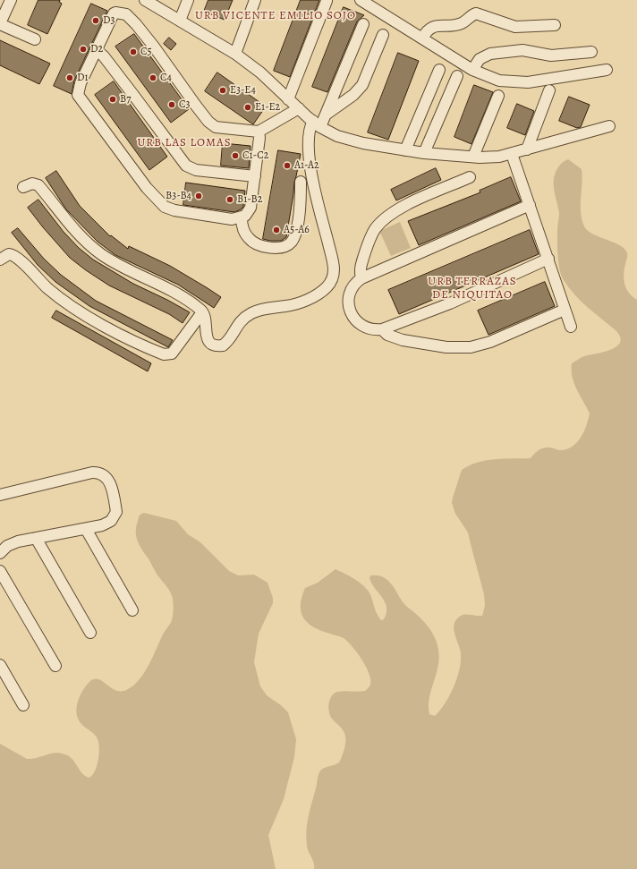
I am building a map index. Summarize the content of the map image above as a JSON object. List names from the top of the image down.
{
  "districts": ["URB VICENTE EMILIO SOJO", "URB LAS LOMAS", "URB TERRAZAS DE NIQUITAO"],
  "places": [
    "D3",
    "D2",
    "C5",
    "D1",
    "C4",
    "E3-E4",
    "B7",
    "C3",
    "E1-E2",
    "C1-C2",
    "A1-A2",
    "B3-B4",
    "B1-B2",
    "A5-A6"
  ]
}
